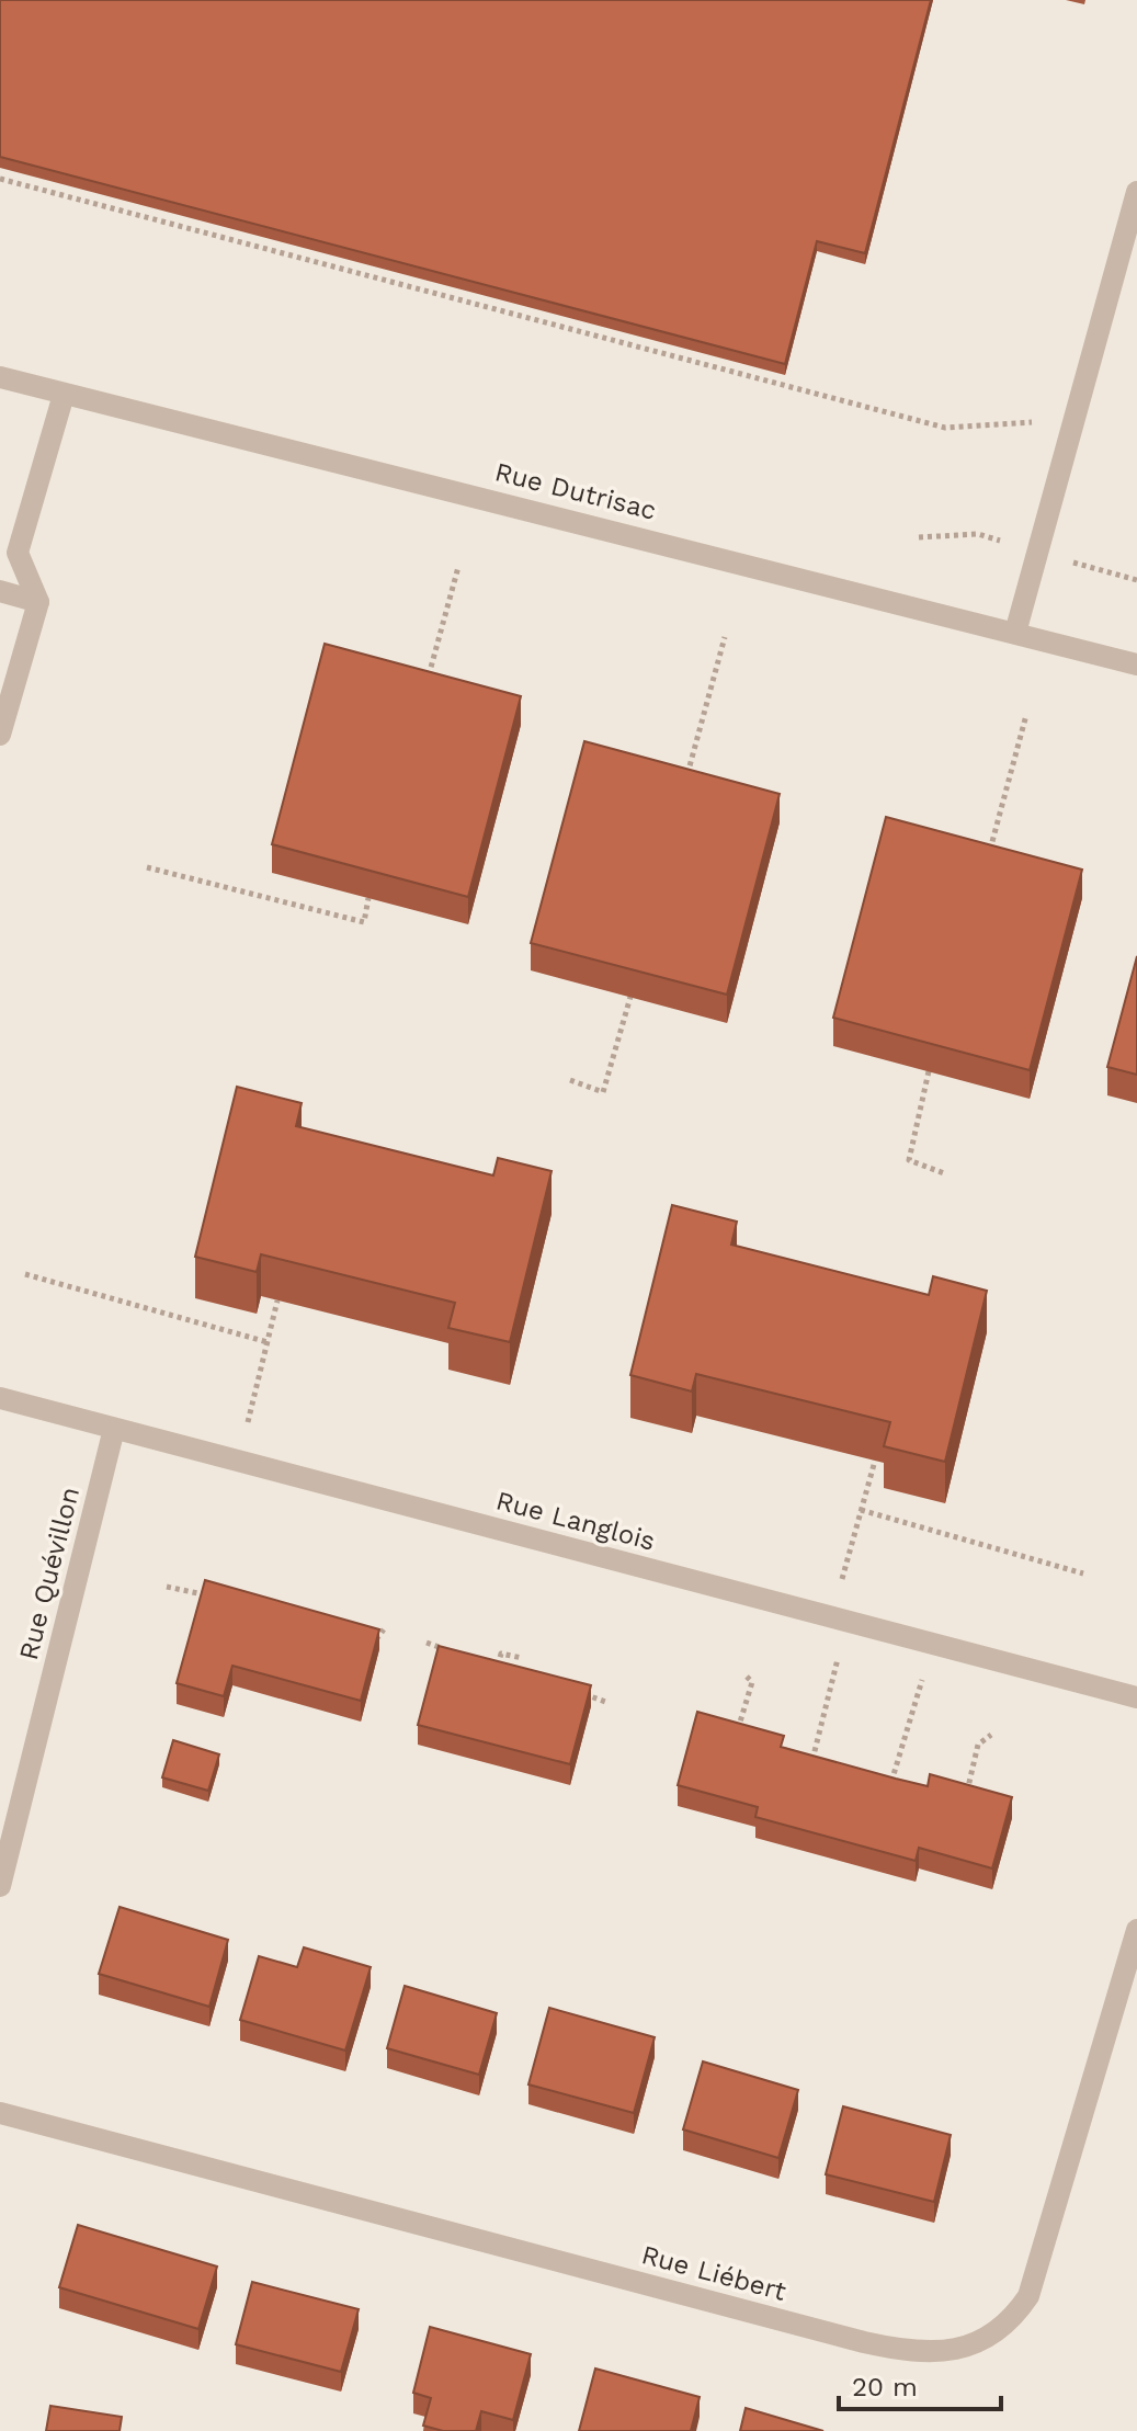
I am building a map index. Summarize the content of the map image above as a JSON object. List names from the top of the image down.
{
  "streets": {
    "street": [
      "Rue Dutrisac",
      "Rue Langlois",
      "Rue Quévillon",
      "Rue Liébert"
    ]
  },
  "crossings": [
    ["Rue Langlois", "Rue Quévillon"]
  ],
  "scale_bar": "20 m"
}
